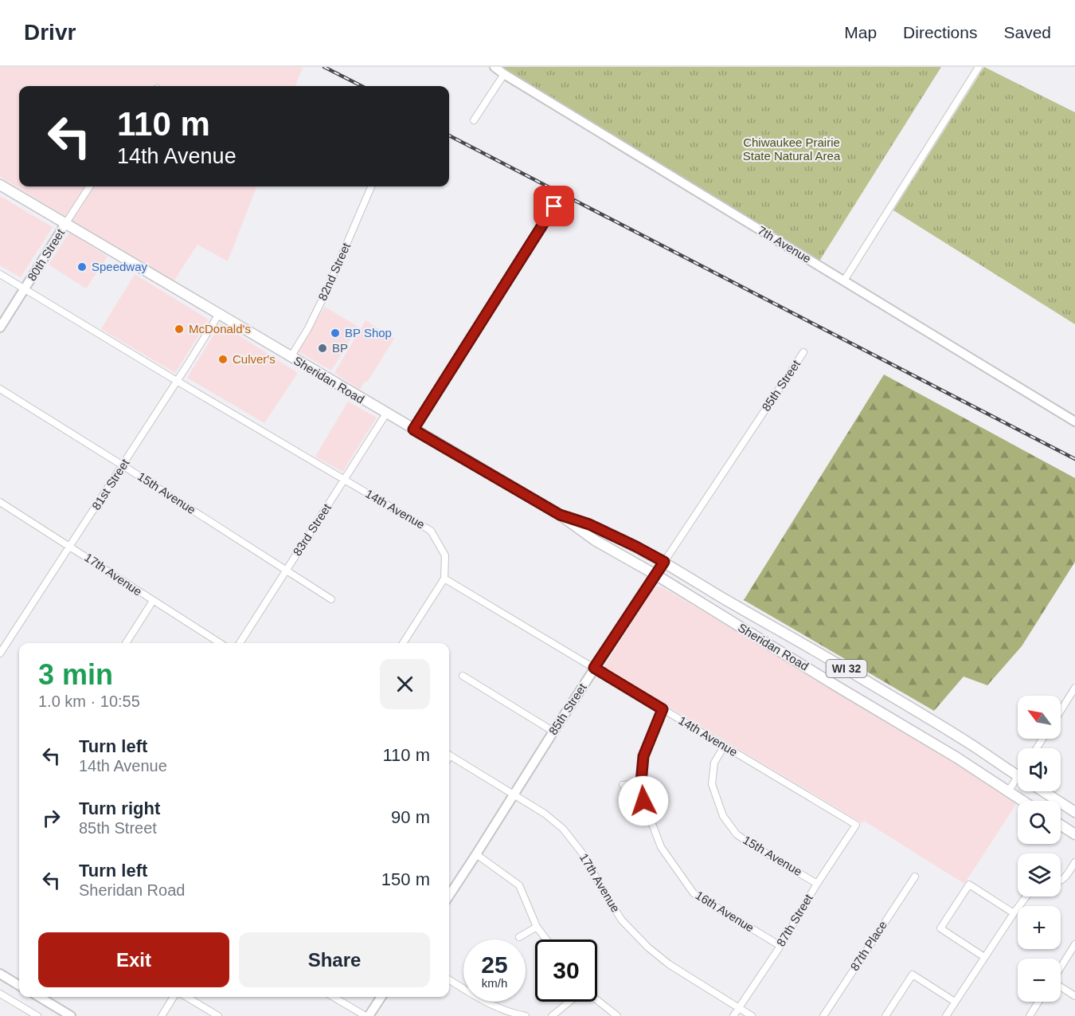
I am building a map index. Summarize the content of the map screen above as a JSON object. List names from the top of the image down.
{
  "streets": {
    "main road": ["Sheridan Road", "WI 32"],
    "street": [
      "7th Avenue",
      "80th Street",
      "82nd Street",
      "85th Street",
      "81st Street",
      "15th Avenue",
      "14th Avenue",
      "83rd Street",
      "17th Avenue",
      "16th Avenue",
      "87th Street",
      "87th Place"
    ]
  },
  "crossings": [
    ["80th Street", "Sheridan Road"],
    ["80th Street", "14th Avenue"],
    ["82nd Street", "Sheridan Road"],
    ["Sheridan Road", "85th Street"],
    ["Sheridan Road", "81st Street"],
    ["Sheridan Road", "83rd Street"],
    ["85th Street", "14th Avenue"],
    ["85th Street", "17th Avenue"],
    ["81st Street", "15th Avenue"],
    ["81st Street", "14th Avenue"],
    ["81st Street", "17th Avenue"],
    ["15th Avenue", "14th Avenue"],
    ["15th Avenue", "83rd Street"],
    ["15th Avenue", "87th Street"],
    ["14th Avenue", "83rd Street"],
    ["14th Avenue", "16th Avenue"],
    ["14th Avenue", "87th Street"],
    ["17th Avenue", "87th Street"],
    ["16th Avenue", "87th Street"]
  ],
  "parks": ["Chiwaukee Prairie State Natural Area"],
  "places": [
    "Speedway",
    "McDonald's",
    "BP Shop",
    "BP",
    "Culver's"
  ],
  "north": "top left",
  "page": {
    "header": "Drivr",
    "nav": ["Map", "Directions", "Saved"],
    "turn": ["110 m", "14th Avenue"],
    "heading": ["3 min", "1.0 km · 10:55"],
    "map_buttons": ["+", "−"],
    "list": [
      {
        "name": "Turn left",
        "note": "14th Avenue",
        "value": "110 m"
      },
      {
        "name": "Turn right",
        "note": "85th Street",
        "value": "90 m"
      },
      {
        "name": "Turn left",
        "note": "Sheridan Road",
        "value": "150 m"
      }
    ],
    "buttons": ["Exit", "Share"],
    "speed": "25 km/h",
    "limit": "30"
  }
}
